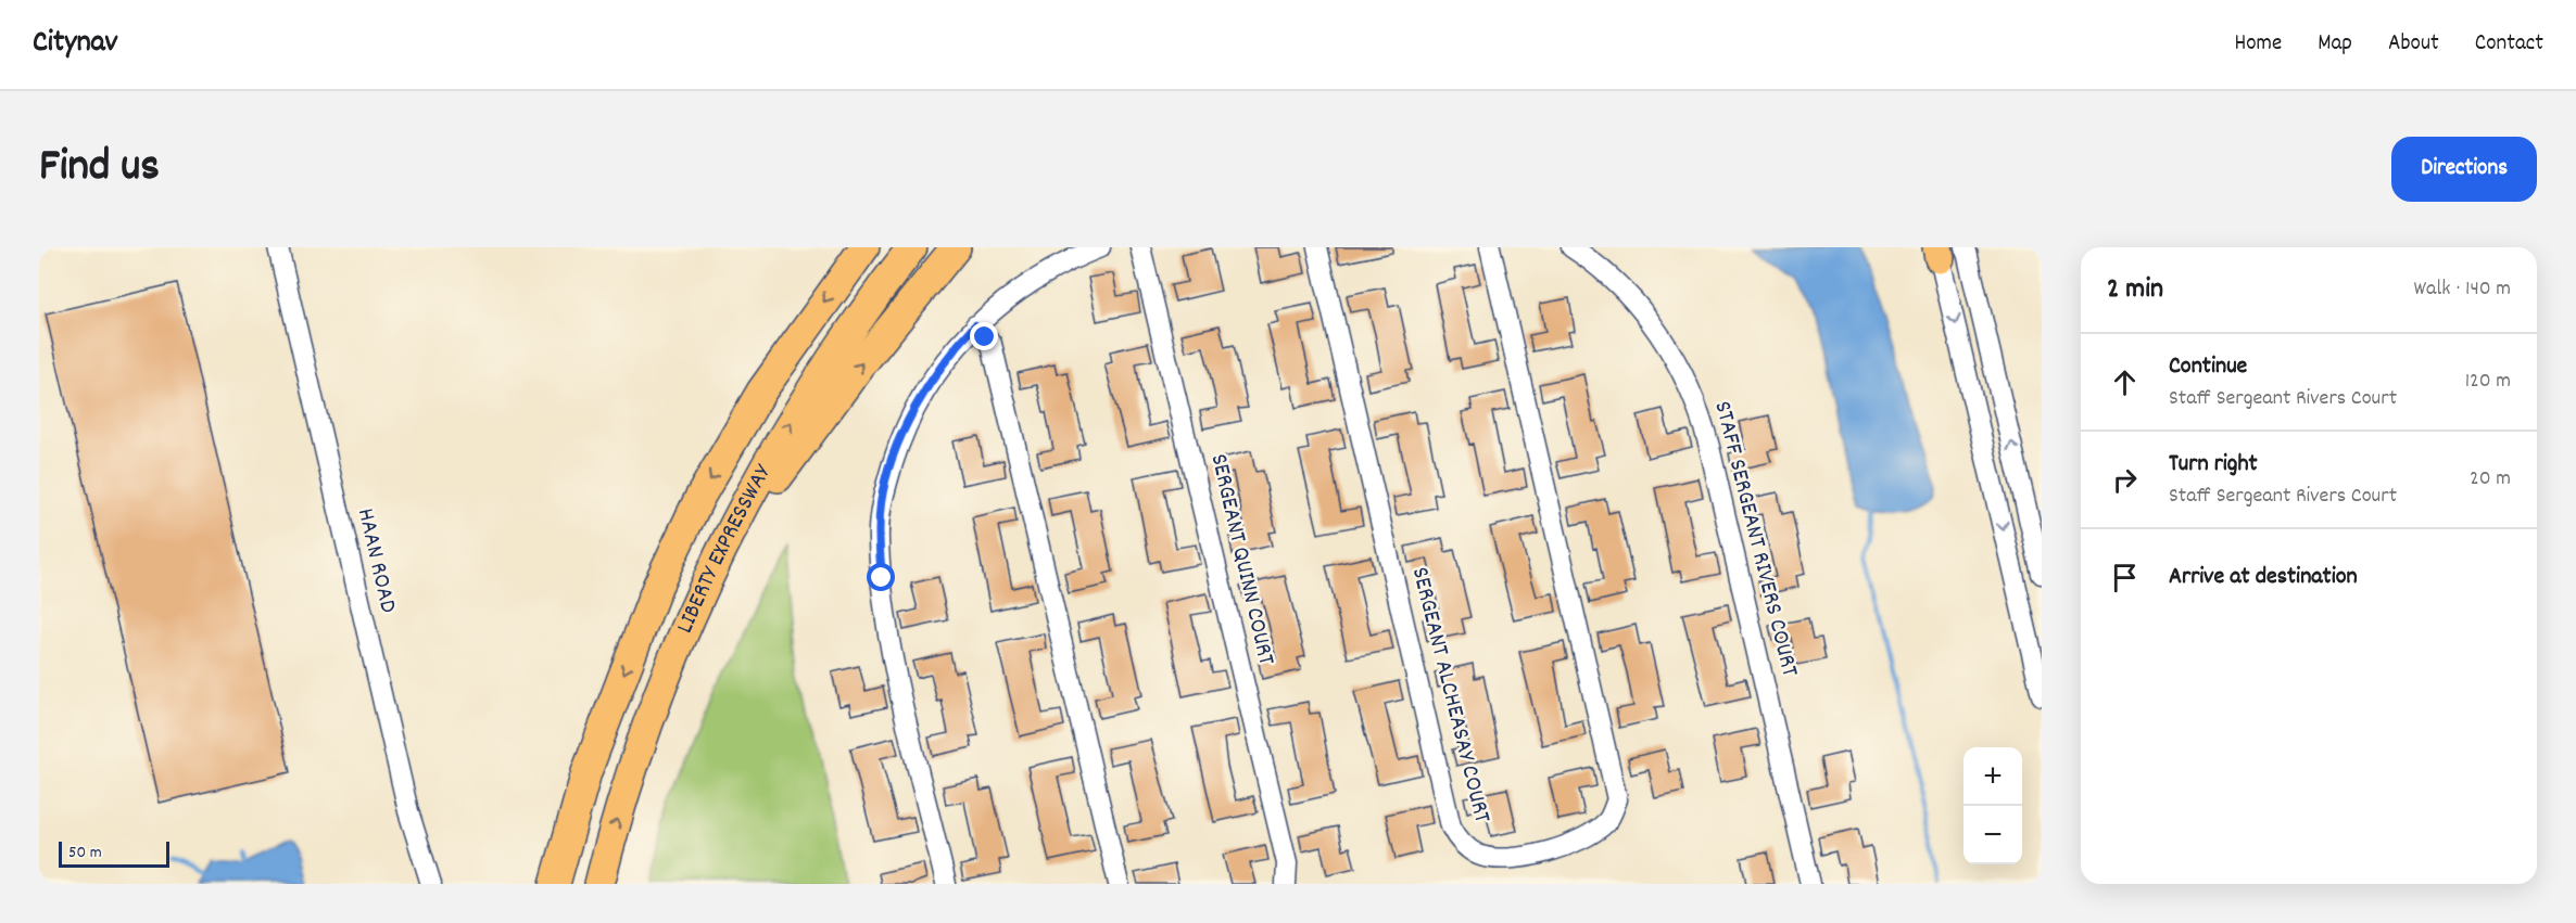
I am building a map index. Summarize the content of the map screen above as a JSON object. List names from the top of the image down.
{
  "streets": {
    "highway": ["LIBERTY EXPRESSWAY"],
    "street": [
      "STAFF SERGEANT RIVERS COURT",
      "SERGEANT QUINN COURT",
      "HAAN ROAD",
      "SERGEANT ALCHEASAY COURT"
    ]
  },
  "scale_bar": "50 m",
  "page": {
    "header": "Citynav",
    "nav": [
      "Home",
      "Map",
      "About",
      "Contact"
    ],
    "title": "Find us",
    "buttons": "Directions",
    "heading": ["2 min", "Walk · 140 m"],
    "list": [
      ["Continue", "Staff Sergeant Rivers Court", "120 m"],
      ["Turn right", "Staff Sergeant Rivers Court", "20 m"],
      "Arrive at destination"
    ],
    "map_buttons": ["+", "−"],
    "scale": "50 m"
  }
}
